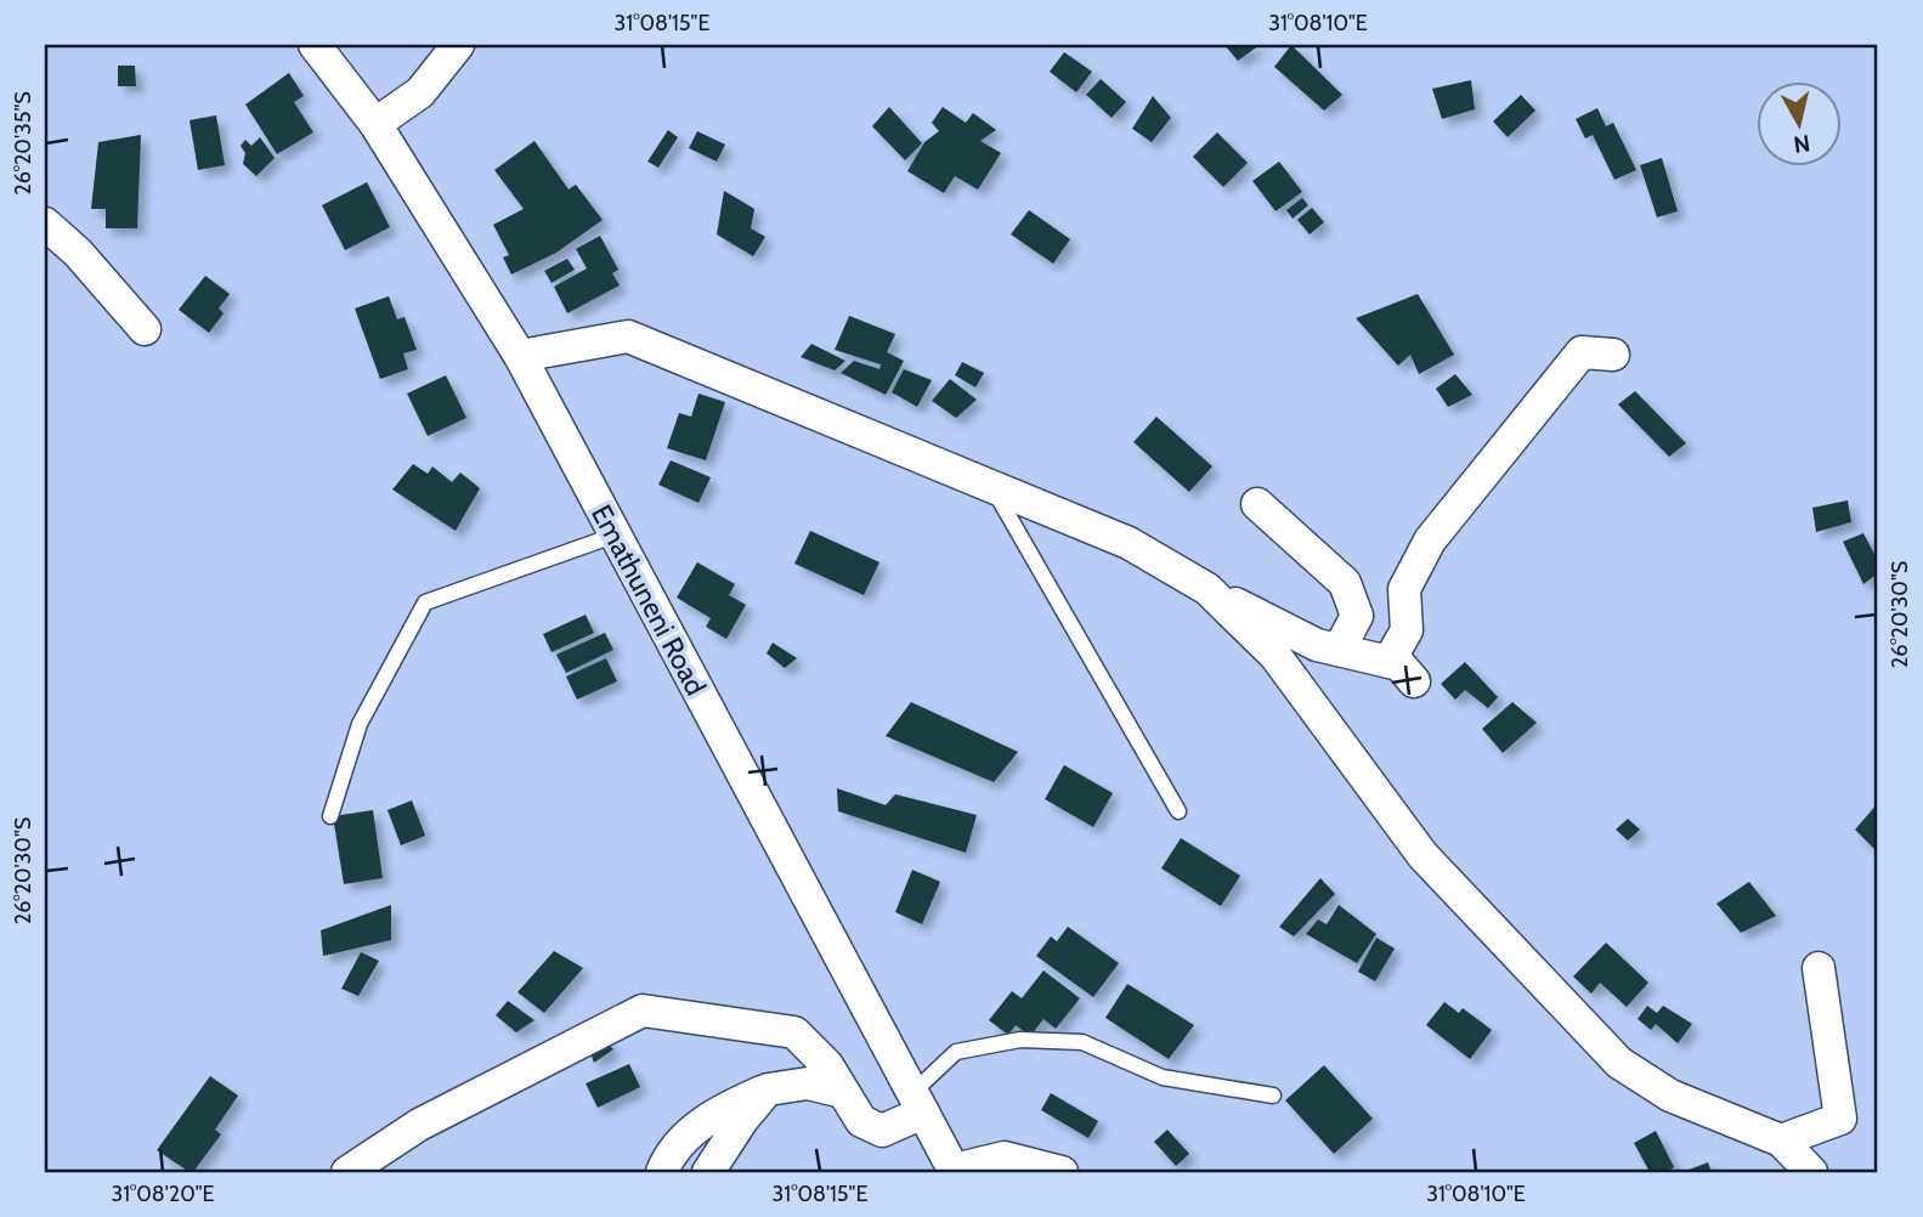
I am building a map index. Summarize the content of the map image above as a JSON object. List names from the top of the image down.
{
  "streets": {
    "street": ["Emathuneni Road"]
  },
  "north": "bottom",
  "coordinates": [
    "31°08'15\"E",
    "31°08'10\"E",
    "26°20'35\"S",
    "26°20'30\"S",
    "31°08'20\"E"
  ]
}
